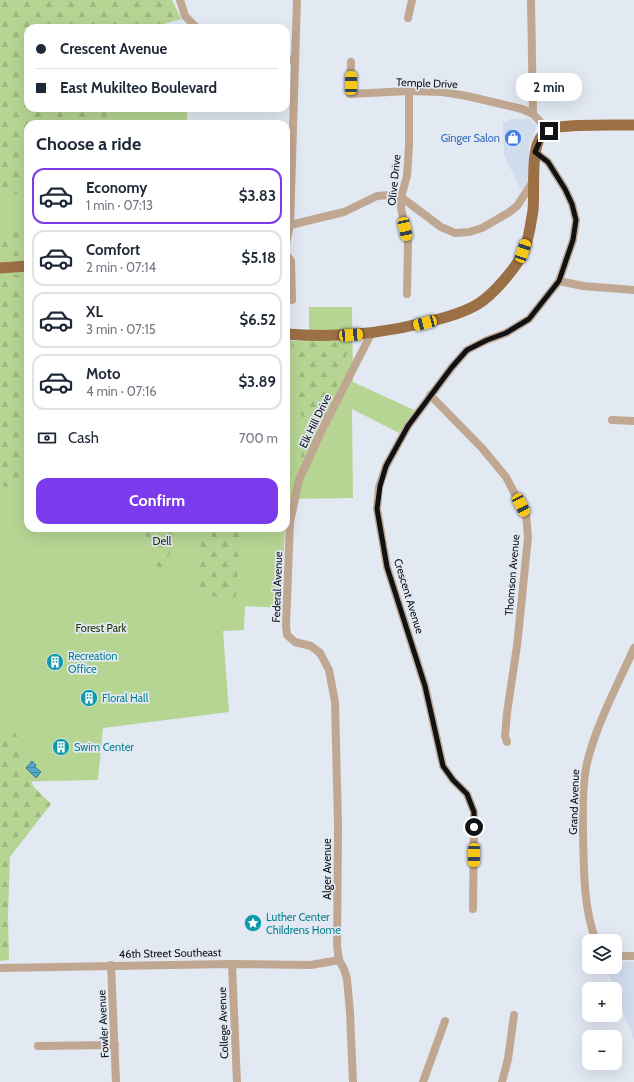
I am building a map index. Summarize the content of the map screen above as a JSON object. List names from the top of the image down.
{
  "streets": {
    "street": [
      "Temple Drive",
      "Olive Drive",
      "Elk Hill Drive",
      "Thomson Avenue",
      "Federal Avenue",
      "Crescent Avenue",
      "Grand Avenue",
      "Alger Avenue",
      "46th Street Southeast",
      "College Avenue",
      "Fowler Avenue"
    ]
  },
  "crossings": [
    ["Temple Drive", "Olive Drive"],
    ["Thomson Avenue", "Crescent Avenue"],
    ["Federal Avenue", "Alger Avenue"],
    ["Alger Avenue", "46th Street Southeast"],
    ["46th Street Southeast", "College Avenue"],
    ["46th Street Southeast", "Fowler Avenue"]
  ],
  "parks": ["Dell", "Forest Park"],
  "places": {
    "shop": ["Ginger Salon"],
    "building": ["Recreation Office", "Floral Hall", "Swim Center"],
    "place": ["Luther Center Childrens Home"]
  },
  "page": {
    "banner": ["Crescent Avenue", "East Mukilteo Boulevard"],
    "bubble": "2 min",
    "heading": "Choose a ride",
    "list": [
      {
        "name": "Economy",
        "note": "1 min · 07:13",
        "value": "$3.83"
      },
      {
        "name": "Comfort",
        "note": "2 min · 07:14",
        "value": "$5.18"
      },
      {
        "name": "XL",
        "note": "3 min · 07:15",
        "value": "$6.52"
      },
      {
        "name": "Moto",
        "note": "4 min · 07:16",
        "value": "$3.89"
      }
    ],
    "pay": ["Cash", "700 m"],
    "buttons": "Confirm",
    "map_buttons": ["+", "−"]
  }
}
